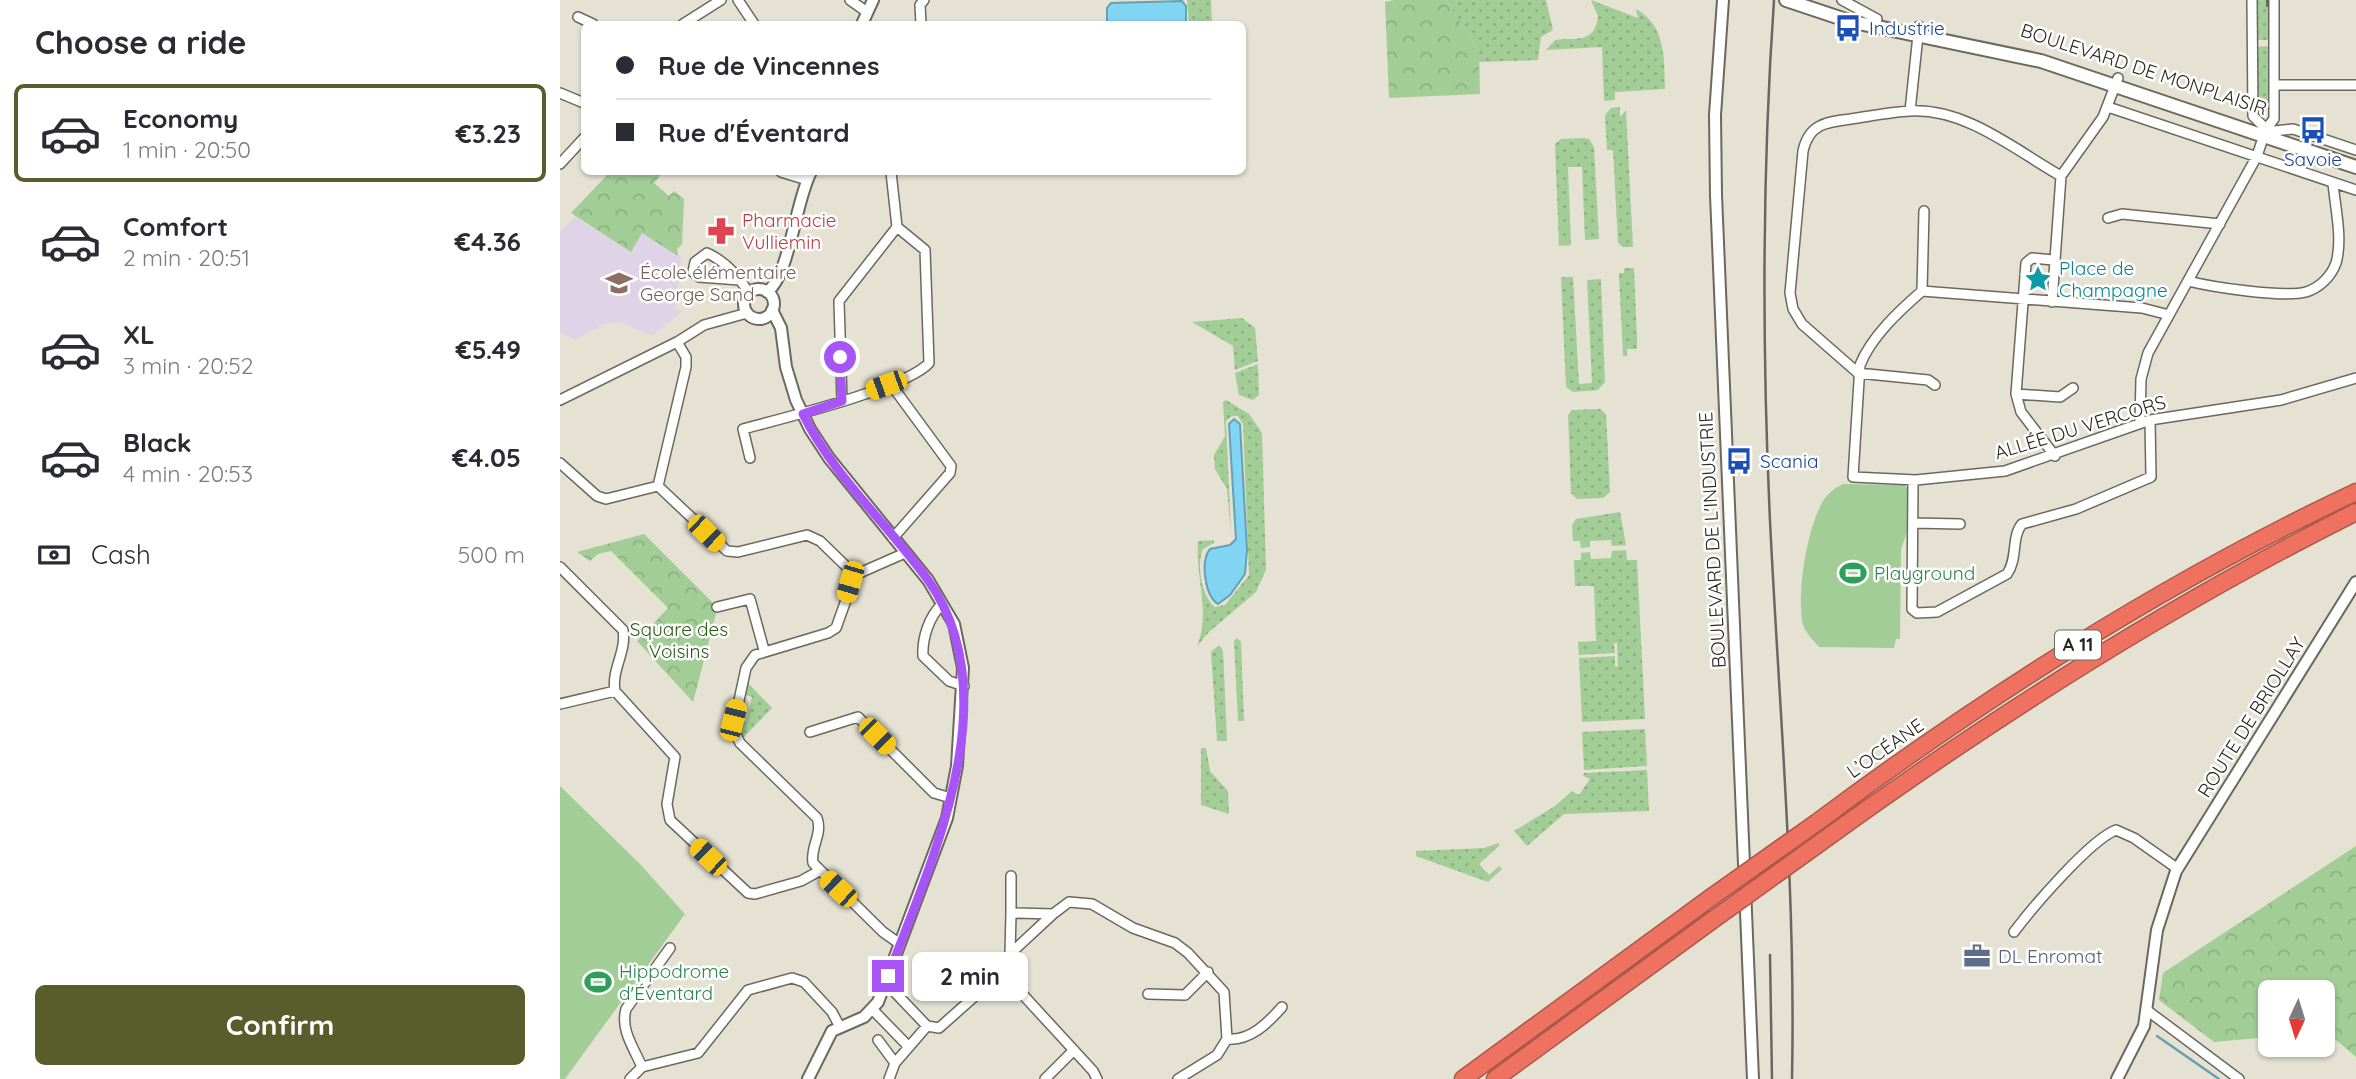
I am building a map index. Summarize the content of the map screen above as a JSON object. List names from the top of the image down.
{
  "streets": {
    "highway": ["A 11", "L’OCÉANE"],
    "main road": ["BOULEVARD DE MONPLAISIR"],
    "street": ["ALLÉE DU VERCORS", "BOULEVARD DE L'INDUSTRIE", "ROUTE DE BRIOLLAY"]
  },
  "parks": ["Square des Voisins"],
  "places": {
    "bus stop": ["Industrie", "Savoie", "Scania"],
    "pharmacy": ["Pharmacie Vulliemin"],
    "place": ["Place de Champagne"],
    "school or university": ["École élémentaire George Sand"],
    "sports": ["Playground", "Hippodrome d'Éventard"],
    "office": ["DL Enromat"]
  },
  "north": "bottom",
  "page": {
    "heading": "Choose a ride",
    "banner": ["Rue de Vincennes", "Rue d'Éventard"],
    "list": [
      {
        "name": "Economy",
        "note": "1 min · 20:50",
        "value": "€3.23"
      },
      {
        "name": "Comfort",
        "note": "2 min · 20:51",
        "value": "€4.36"
      },
      {
        "name": "XL",
        "note": "3 min · 20:52",
        "value": "€5.49"
      },
      {
        "name": "Black",
        "note": "4 min · 20:53",
        "value": "€4.05"
      }
    ],
    "pay": ["Cash", "500 m"],
    "bubble": "2 min",
    "buttons": "Confirm"
  }
}
